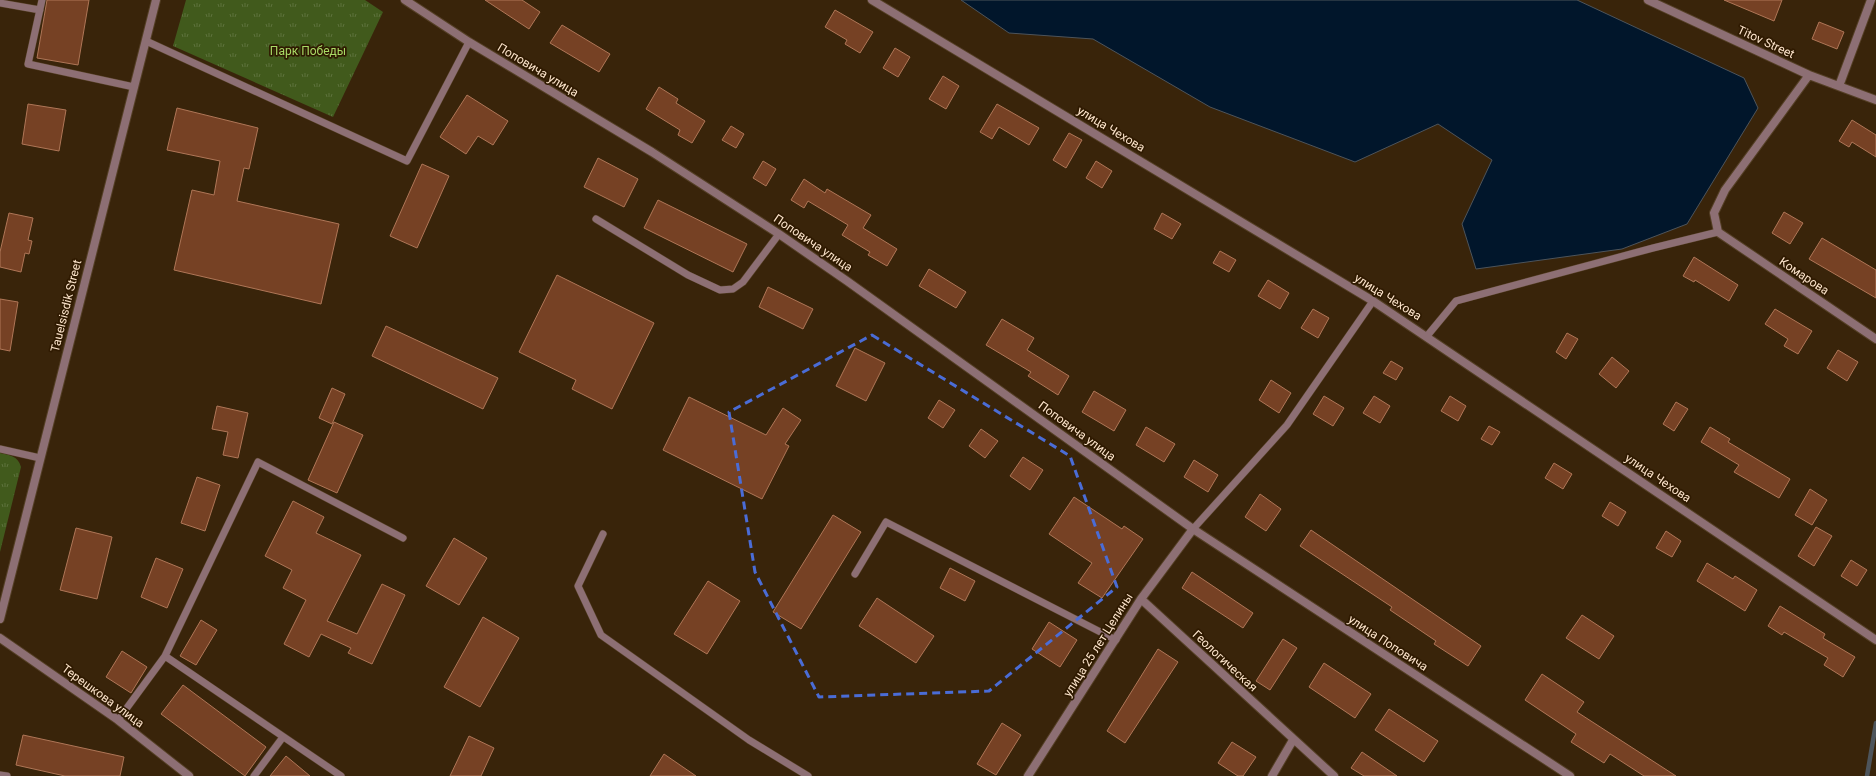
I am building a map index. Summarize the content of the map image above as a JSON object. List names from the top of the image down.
{
  "streets": {
    "street": [
      "Titov Street",
      "Поповича улица",
      "улица Чехова",
      "Комарова",
      "Tauelsisdik Street",
      "улица Поповича",
      "улица 25 лет Целины",
      "Геологическая",
      "Терешкова улица"
    ]
  },
  "crossings": [
    ["Поповича улица", "улица Поповича"],
    ["Поповича улица", "улица 25 лет Целины"],
    ["улица Поповича", "улица 25 лет Целины"],
    ["улица 25 лет Целины", "Геологическая"]
  ],
  "parks": ["Парк Победы"]
}
